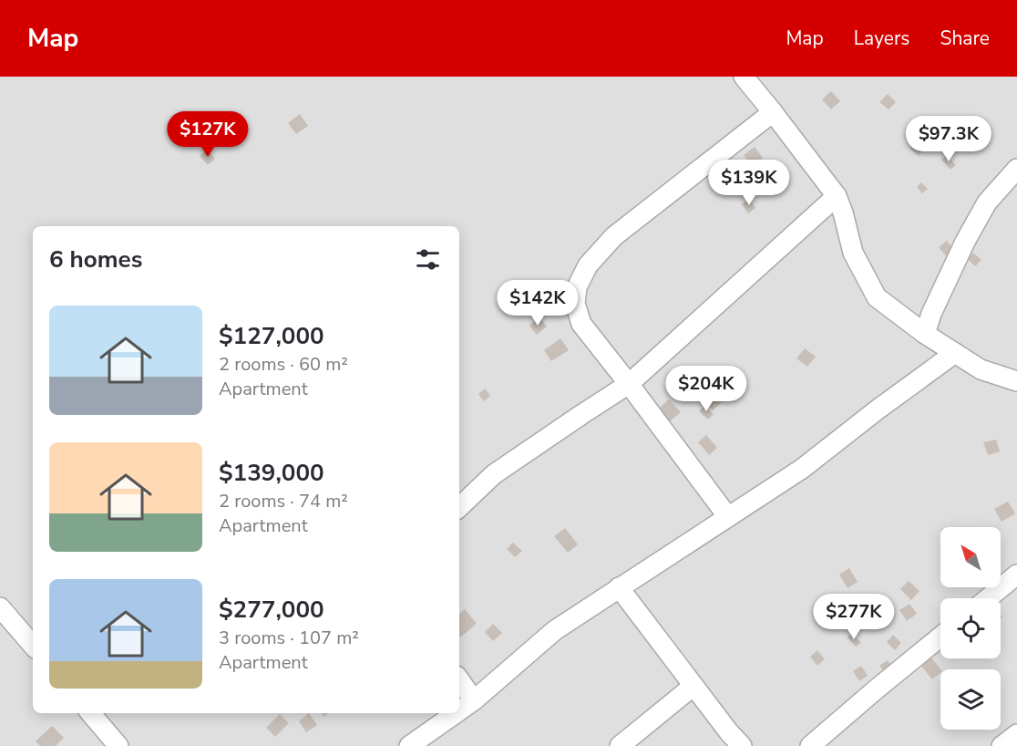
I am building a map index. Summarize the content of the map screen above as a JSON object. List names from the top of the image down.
{
  "north": "top left",
  "page": {
    "header": "Map",
    "nav": ["Map", "Layers", "Share"],
    "price": [
      "$127K",
      "$97.3K",
      "$139K",
      "$142K",
      "$204K",
      "$277K"
    ],
    "heading": "6 homes",
    "list": [
      {
        "name": "$127,000",
        "note": "2 rooms · 60 m² · Apartment"
      },
      {
        "name": "$139,000",
        "note": "2 rooms · 74 m² · Apartment"
      },
      {
        "name": "$277,000",
        "note": "3 rooms · 107 m² · Apartment"
      }
    ]
  }
}
